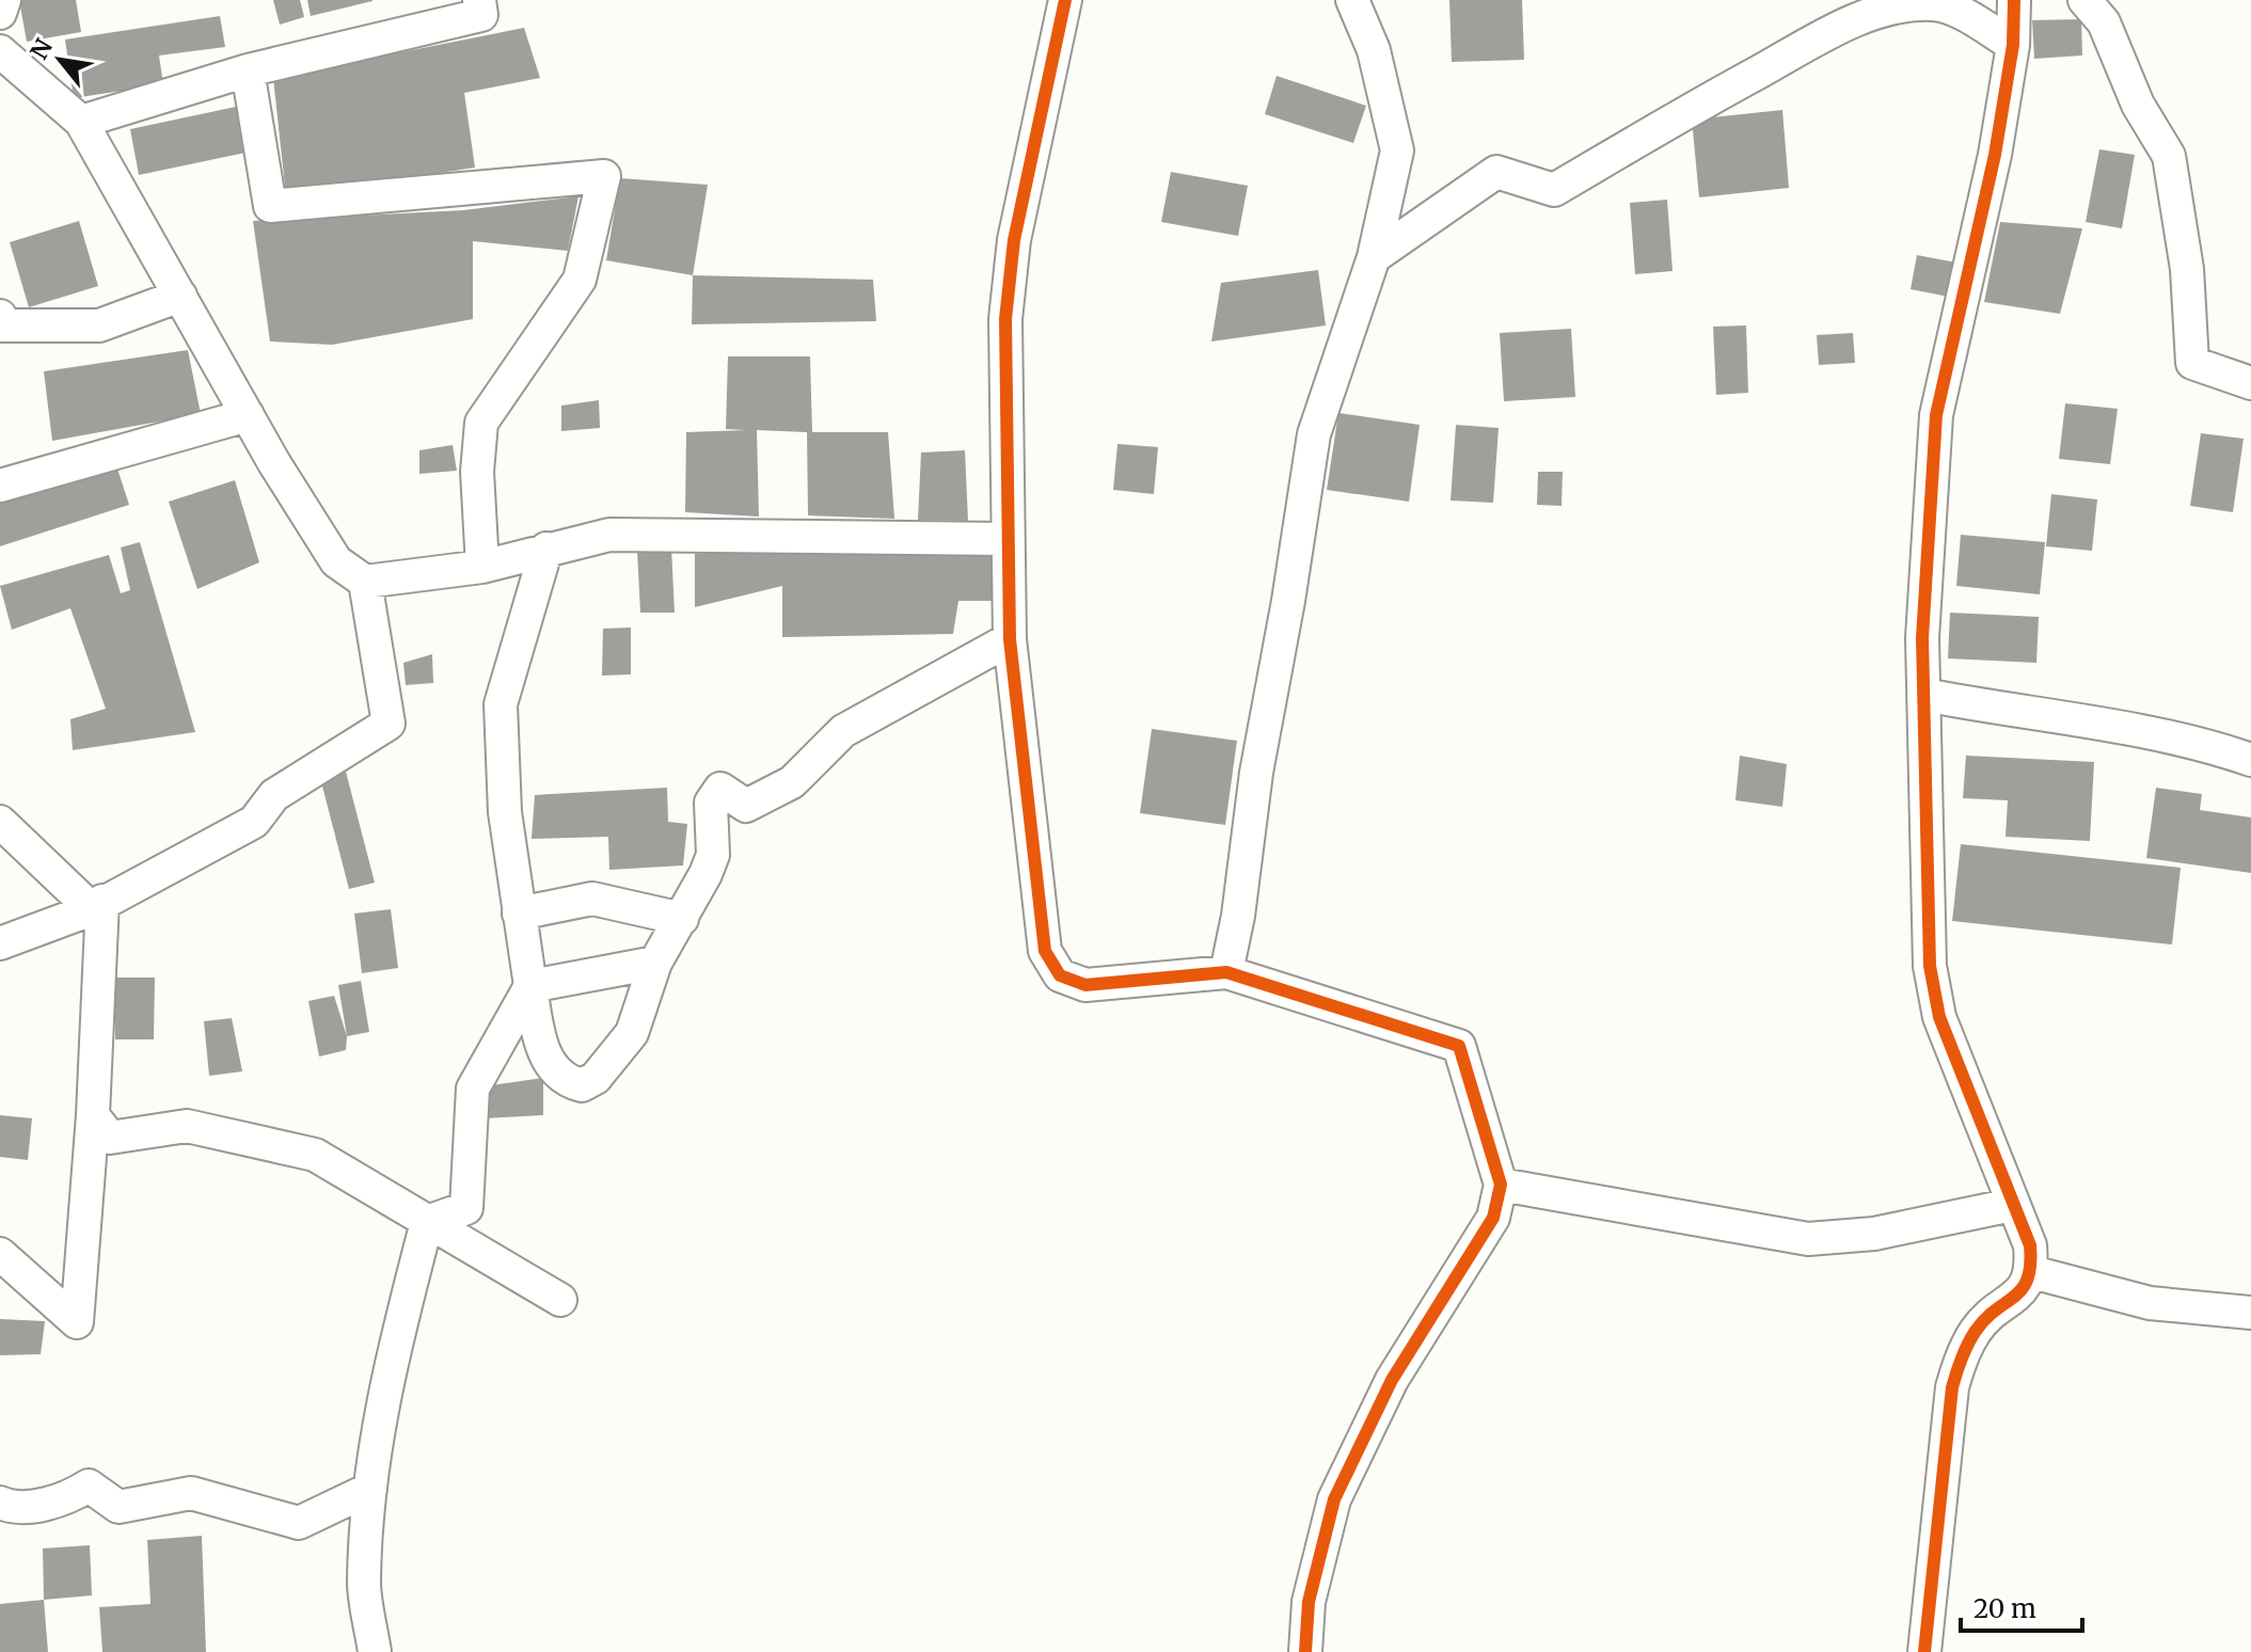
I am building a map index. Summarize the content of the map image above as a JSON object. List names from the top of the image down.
{
  "scale_bar": "20 m",
  "north": "top left"
}
